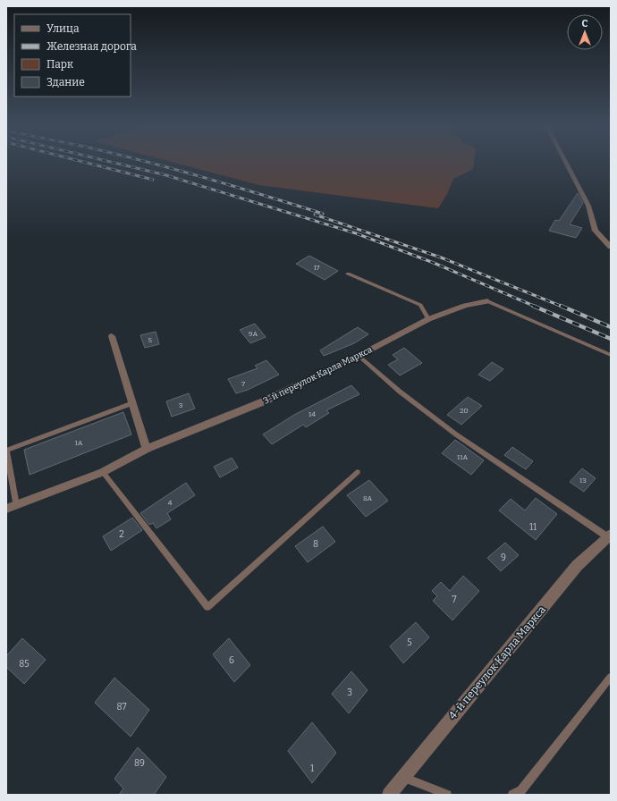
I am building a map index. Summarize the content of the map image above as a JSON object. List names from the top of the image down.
{
  "streets": {
    "street": ["3-й переулок Карла Маркса", "4-й переулок Карла Маркса"]
  },
  "house_numbers": [
    "17",
    "9А",
    "5",
    "7",
    "3",
    "20",
    "14",
    "1А",
    "11А",
    "13",
    "8А",
    "4",
    "11",
    "2",
    "8",
    "9",
    "7",
    "5",
    "6",
    "85",
    "3",
    "87",
    "89",
    "1"
  ],
  "legend": [
    "Улица",
    "Железная дорога",
    "Парк",
    "Здание"
  ],
  "north": "top"
}
